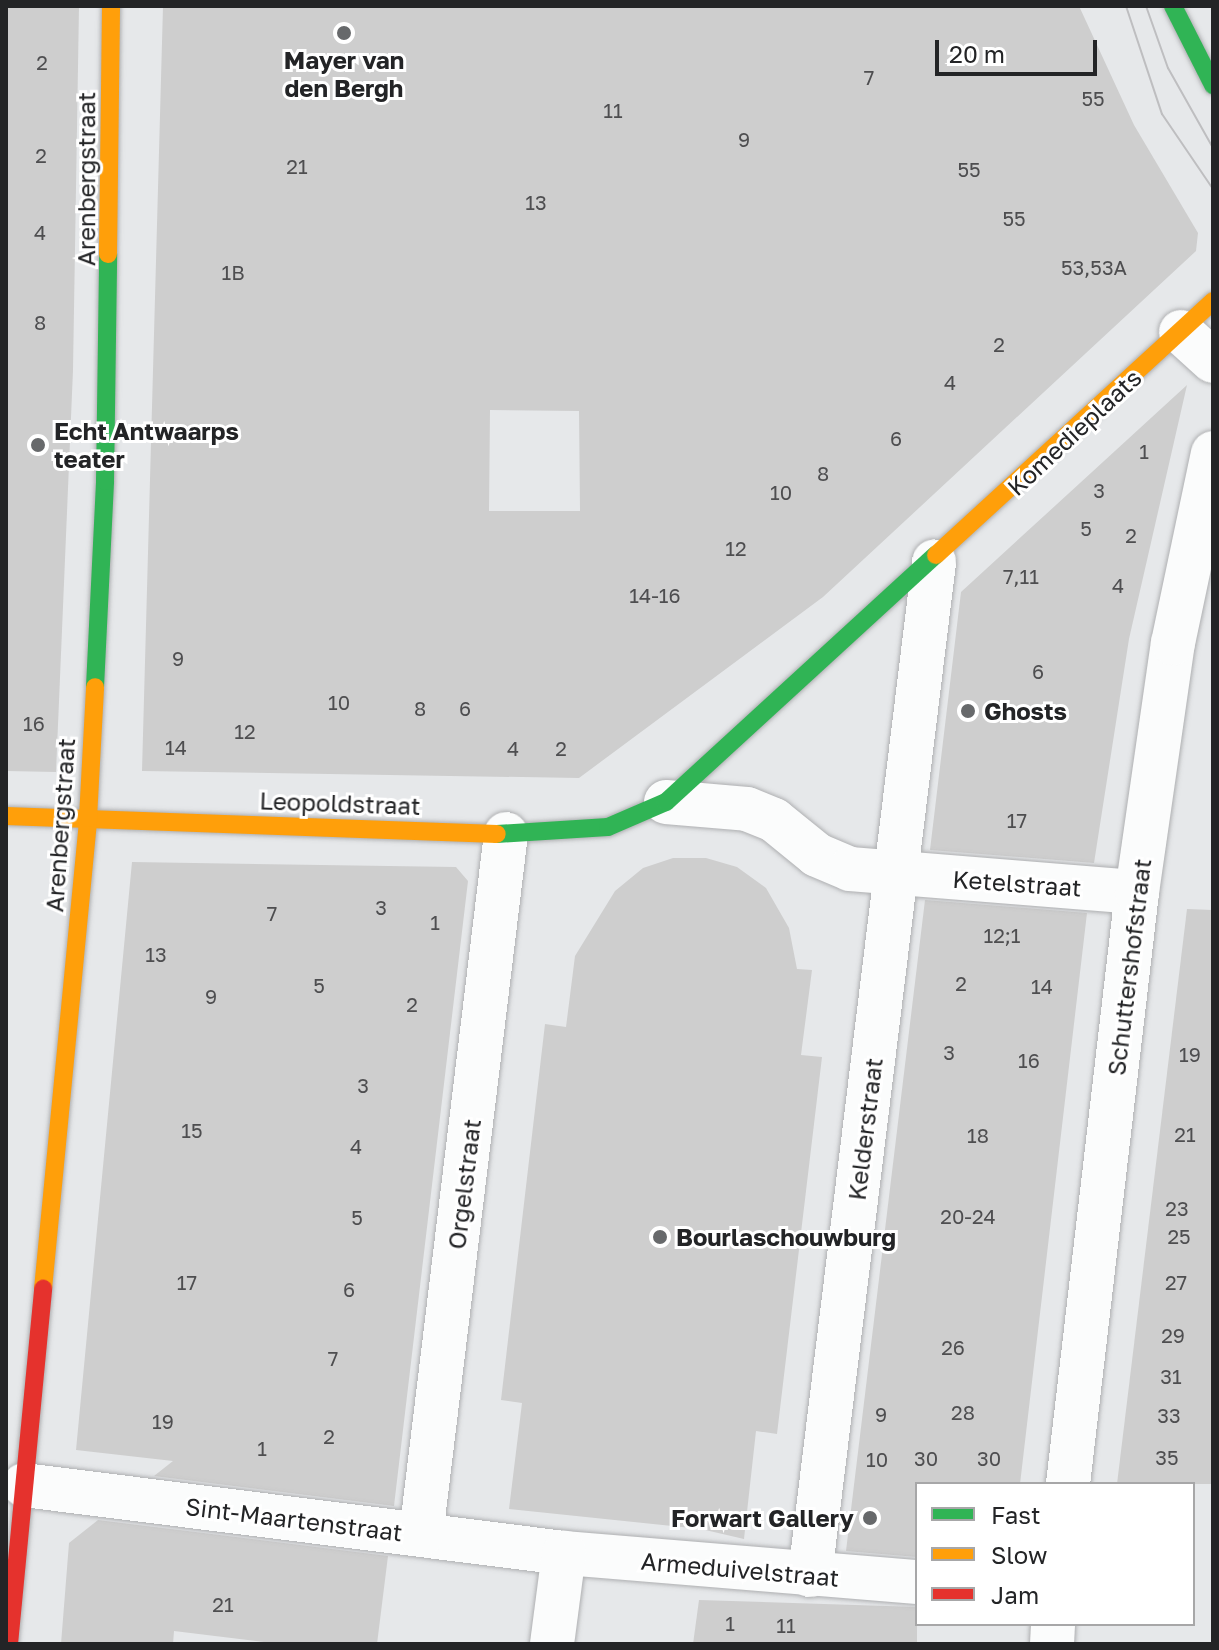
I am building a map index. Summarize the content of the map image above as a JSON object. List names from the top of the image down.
{
  "streets": {
    "street": [
      "Arenbergstraat",
      "Komedieplaats",
      "Leopoldstraat",
      "Ketelstraat",
      "Schuttershofstraat",
      "Kelderstraat",
      "Orgelstraat",
      "Sint-Maartenstraat",
      "Armeduivelstraat"
    ]
  },
  "crossings": [
    ["Arenbergstraat", "Leopoldstraat"],
    ["Arenbergstraat", "Sint-Maartenstraat"],
    ["Komedieplaats", "Leopoldstraat"],
    ["Komedieplaats", "Ketelstraat"],
    ["Leopoldstraat", "Ketelstraat"],
    ["Leopoldstraat", "Orgelstraat"],
    ["Ketelstraat", "Schuttershofstraat"],
    ["Ketelstraat", "Kelderstraat"],
    ["Kelderstraat", "Armeduivelstraat"],
    ["Orgelstraat", "Sint-Maartenstraat"],
    ["Sint-Maartenstraat", "Armeduivelstraat"]
  ],
  "places": [
    "Mayer van den Bergh",
    "Echt Antwaarps teater",
    "Ghosts",
    "Bourlaschouwburg",
    "Forwart Gallery"
  ],
  "house_numbers": [
    "2",
    "7",
    "55",
    "11",
    "9",
    "2",
    "21",
    "55",
    "13",
    "55",
    "4",
    "53,53A",
    "1B",
    "8",
    "2",
    "4",
    "6",
    "1",
    "8",
    "3",
    "10",
    "5",
    "2",
    "12",
    "7,11",
    "4",
    "14-16",
    "9",
    "6",
    "10",
    "8",
    "6",
    "16",
    "12",
    "14",
    "4",
    "2",
    "17",
    "3",
    "7",
    "1",
    "12;1",
    "13",
    "2",
    "5",
    "14",
    "9",
    "2",
    "3",
    "19",
    "16",
    "3",
    "15",
    "21",
    "18",
    "4",
    "23",
    "20-24",
    "5",
    "25",
    "17",
    "27",
    "6",
    "29",
    "26",
    "7",
    "31",
    "28",
    "9",
    "33",
    "19",
    "2",
    "1",
    "35",
    "30",
    "30",
    "10",
    "21",
    "1",
    "11"
  ],
  "legend": ["Fast", "Slow", "Jam"],
  "scale_bar": "20 m"
}
